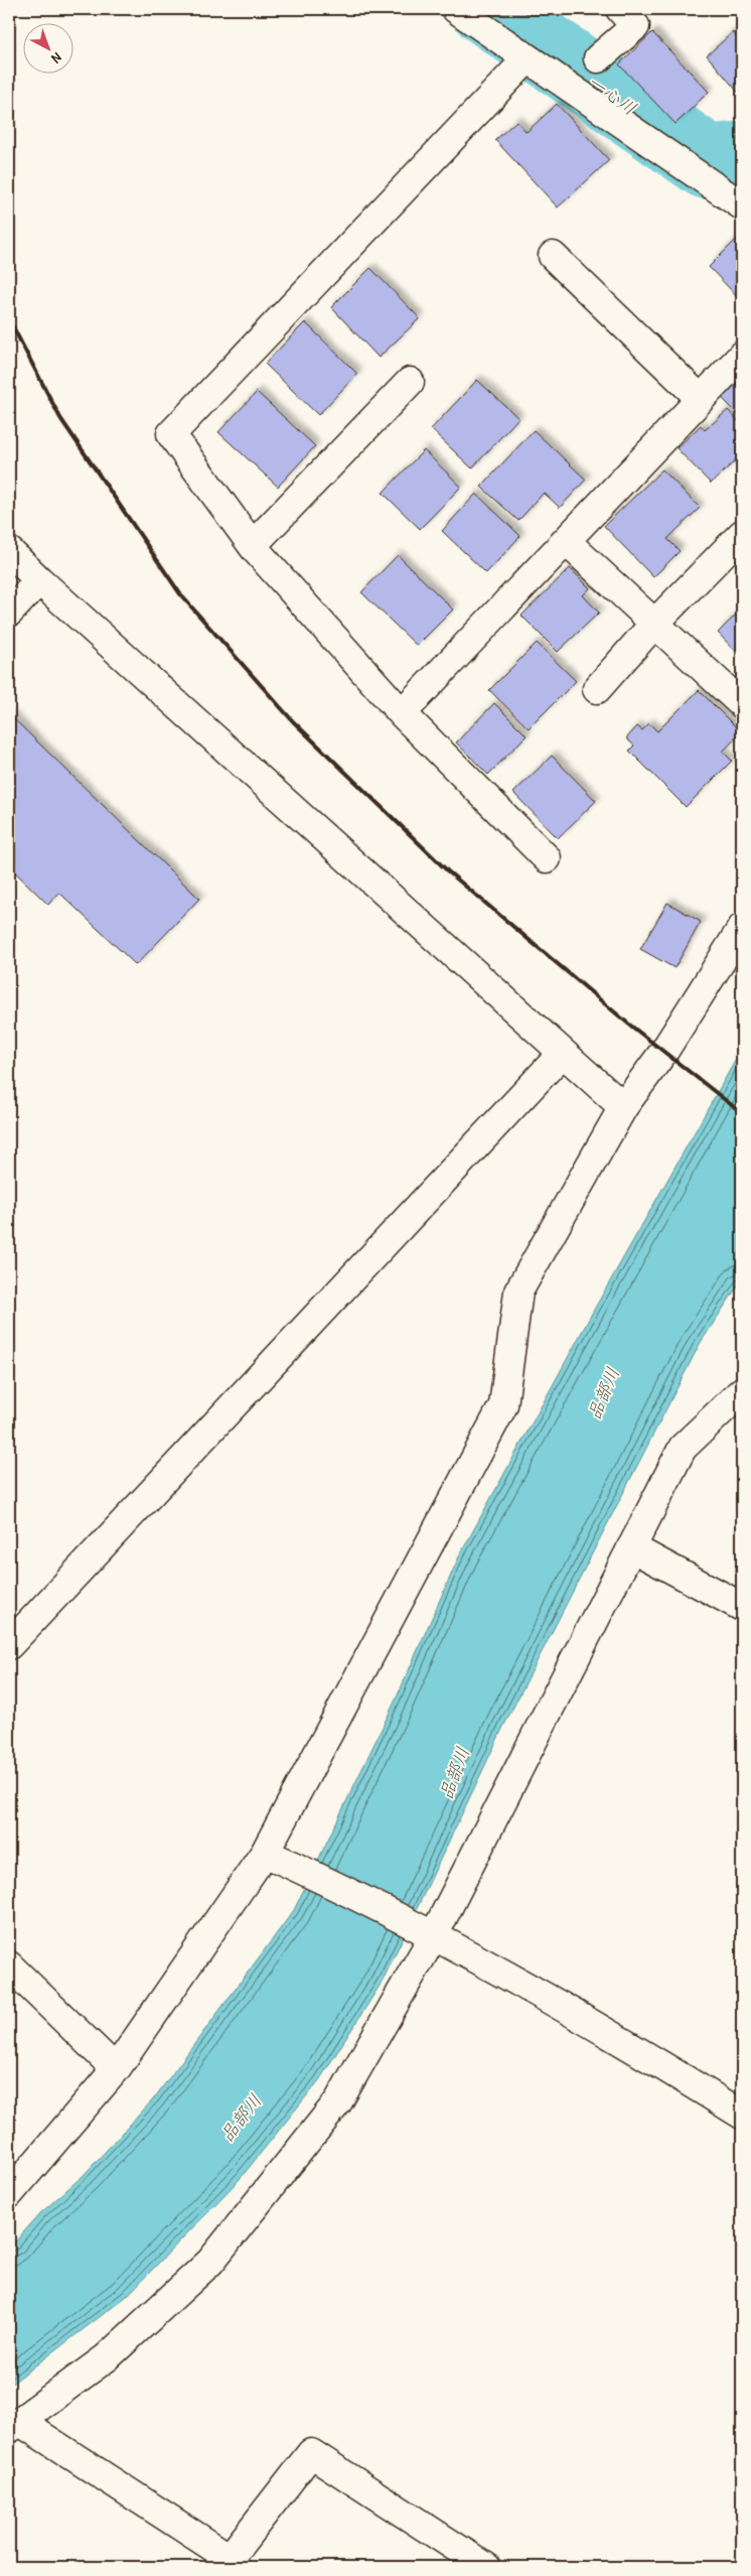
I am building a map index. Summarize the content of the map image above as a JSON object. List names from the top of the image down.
{
  "water": ["一心川", "品部川"],
  "north": "bottom right"
}
